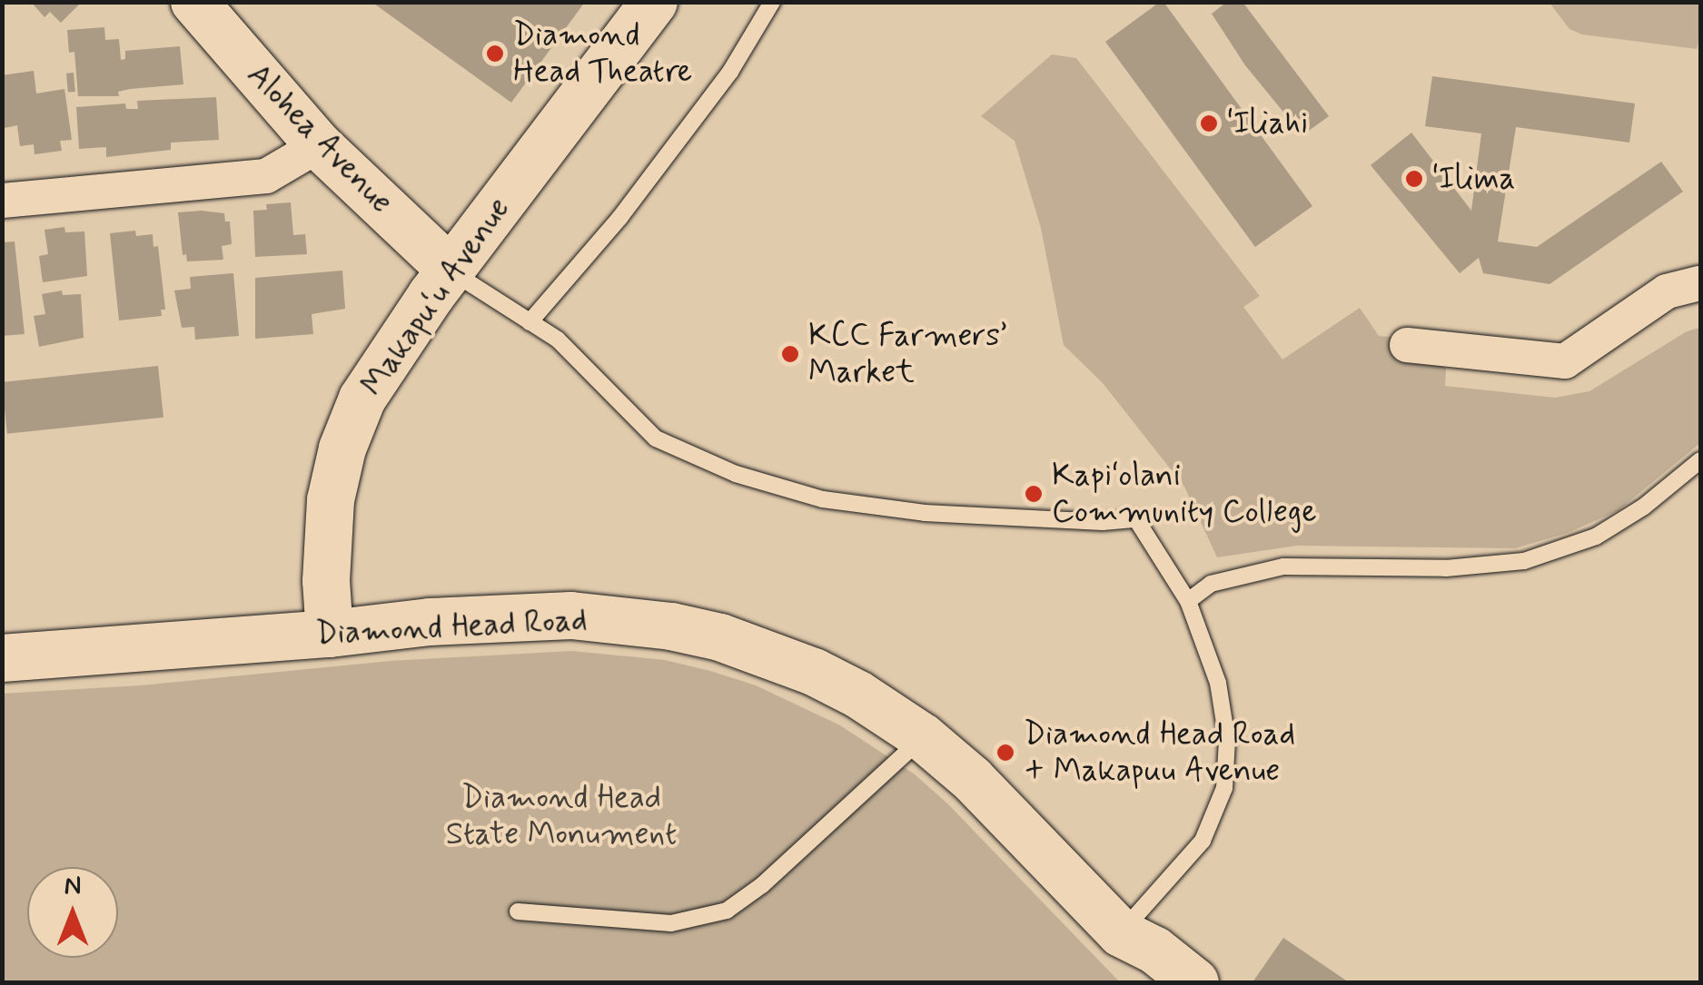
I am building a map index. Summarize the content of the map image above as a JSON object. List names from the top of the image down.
{
  "streets": {
    "street": ["Alohea Avenue", "Makapu‘u Avenue", "Diamond Head Road"]
  },
  "crossings": [
    ["Alohea Avenue", "Makapu‘u Avenue"],
    ["Makapu‘u Avenue", "Diamond Head Road"]
  ],
  "parks": ["Diamond Head State Monument"],
  "places": [
    "Diamond Head Theatre",
    "ʻIliahi",
    "ʻIlima",
    "KCC Farmers’ Market",
    "Kapi‘olani Community College",
    "Diamond Head Road + Makapuu Avenue"
  ],
  "north": "top"
}
